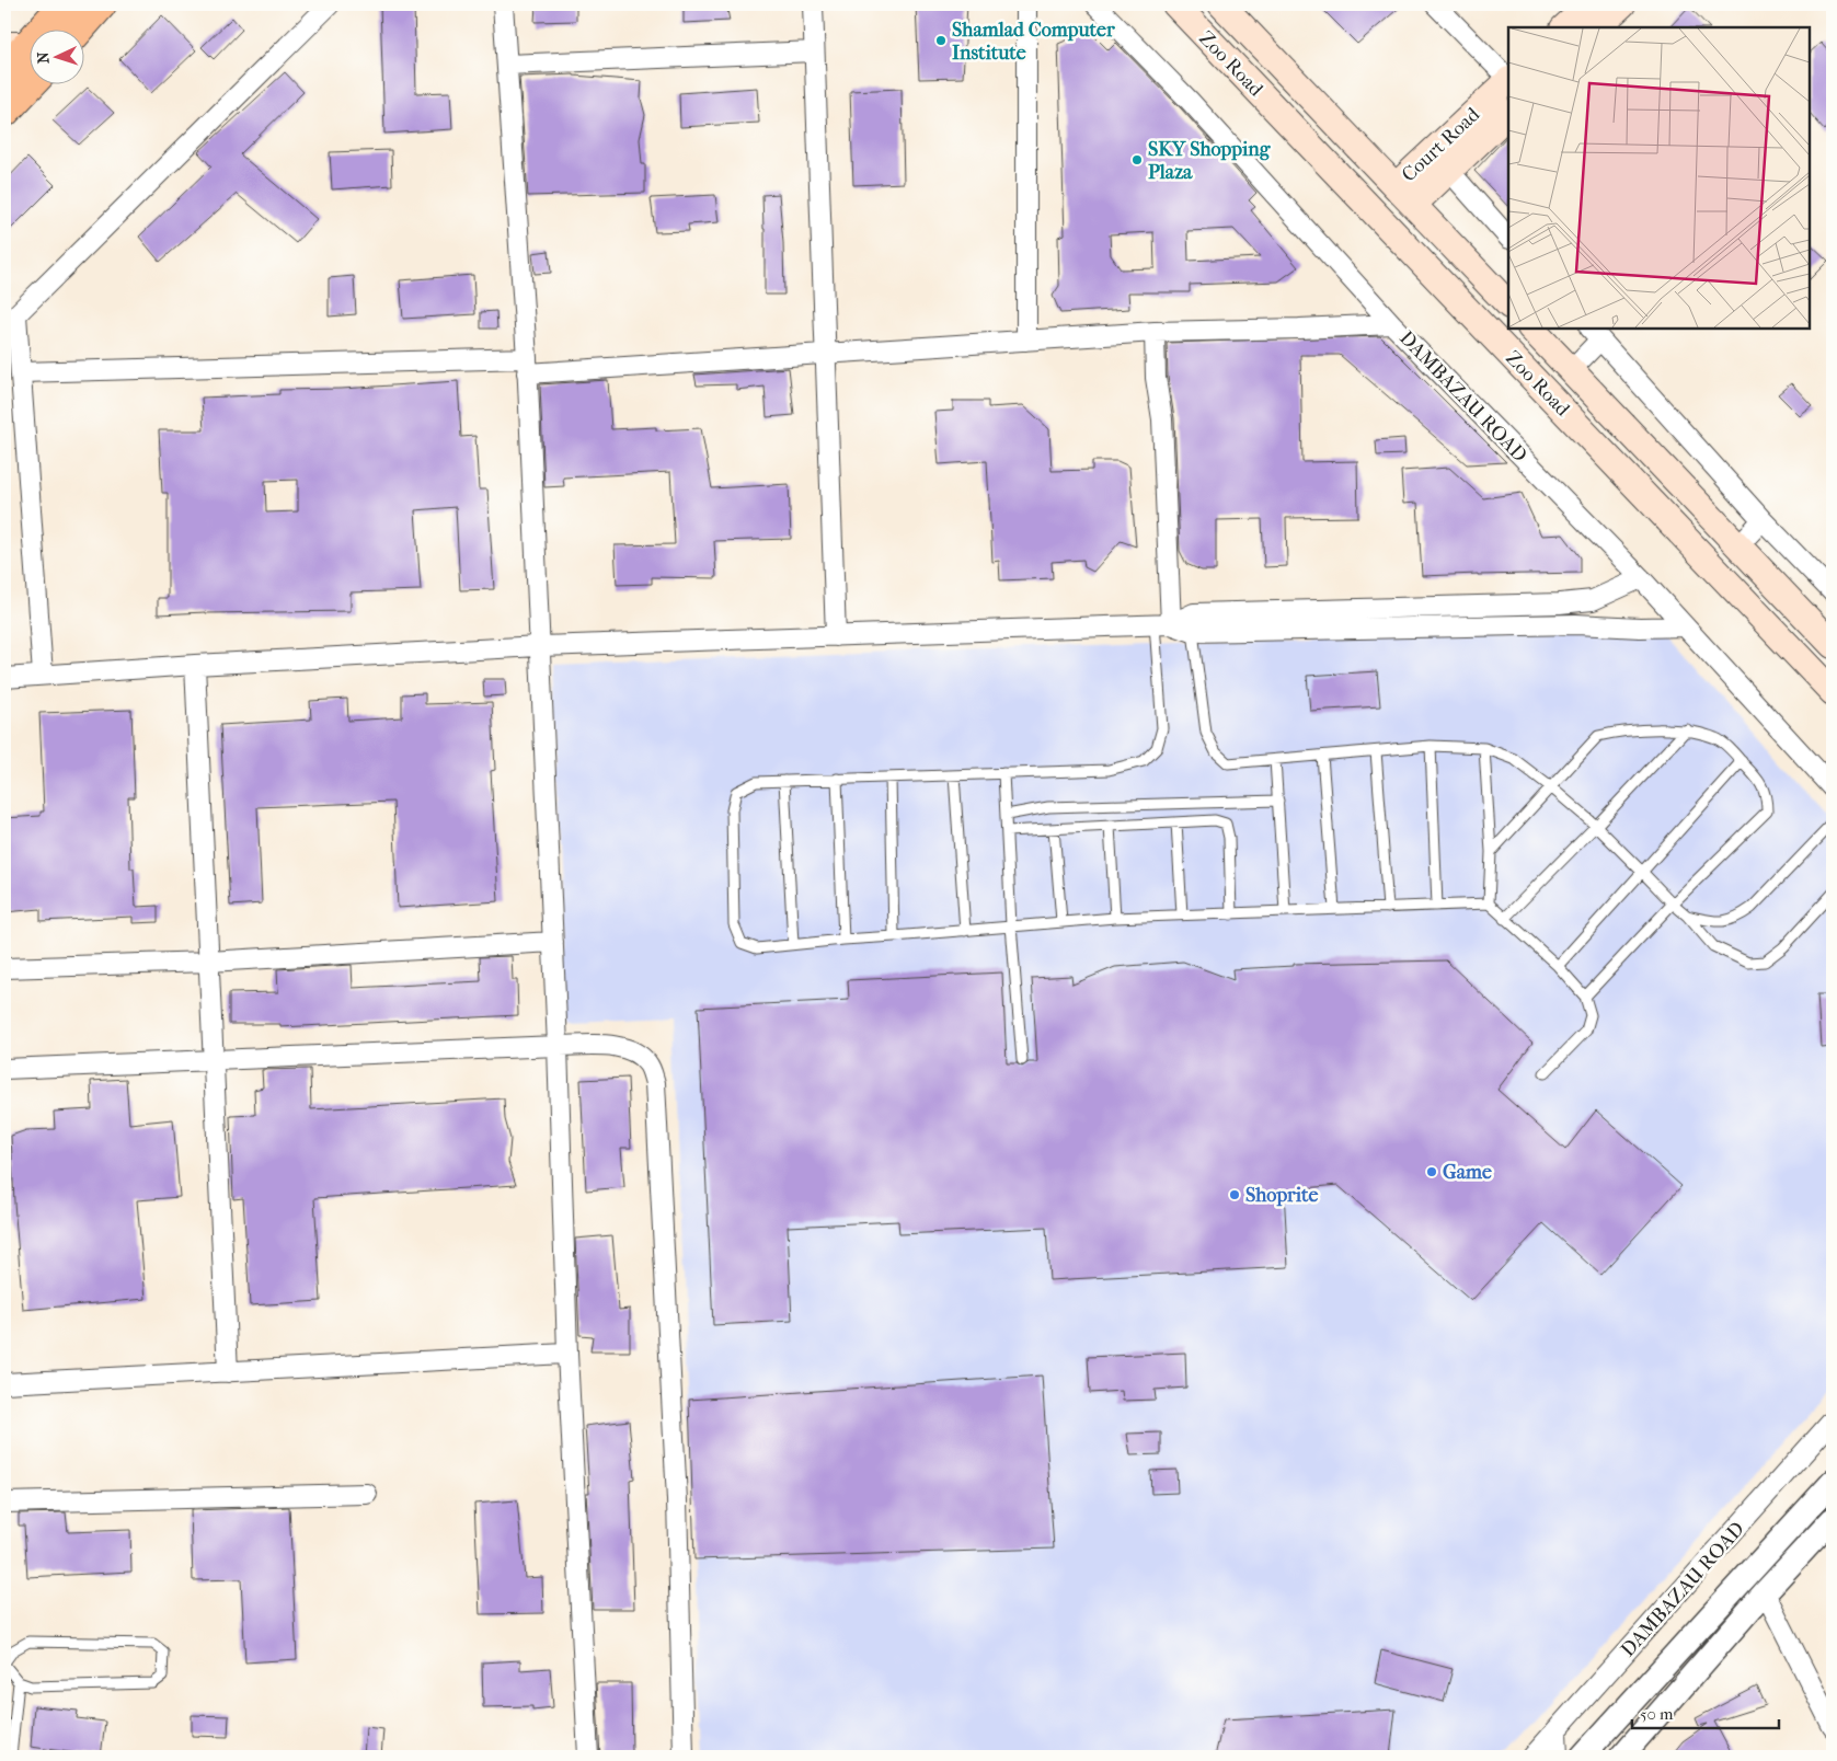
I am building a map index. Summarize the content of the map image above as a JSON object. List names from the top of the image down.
{
  "streets": {
    "main road": ["Zoo Road", "Court Road"],
    "street": ["DAMBAZAU ROAD"]
  },
  "crossings": [
    ["Zoo Road", "Court Road"]
  ],
  "places": [
    "Shamlad Computer Institute",
    "SKY Shopping Plaza",
    "Game",
    "Shoprite"
  ],
  "scale_bar": "50 m",
  "north": "left"
}
